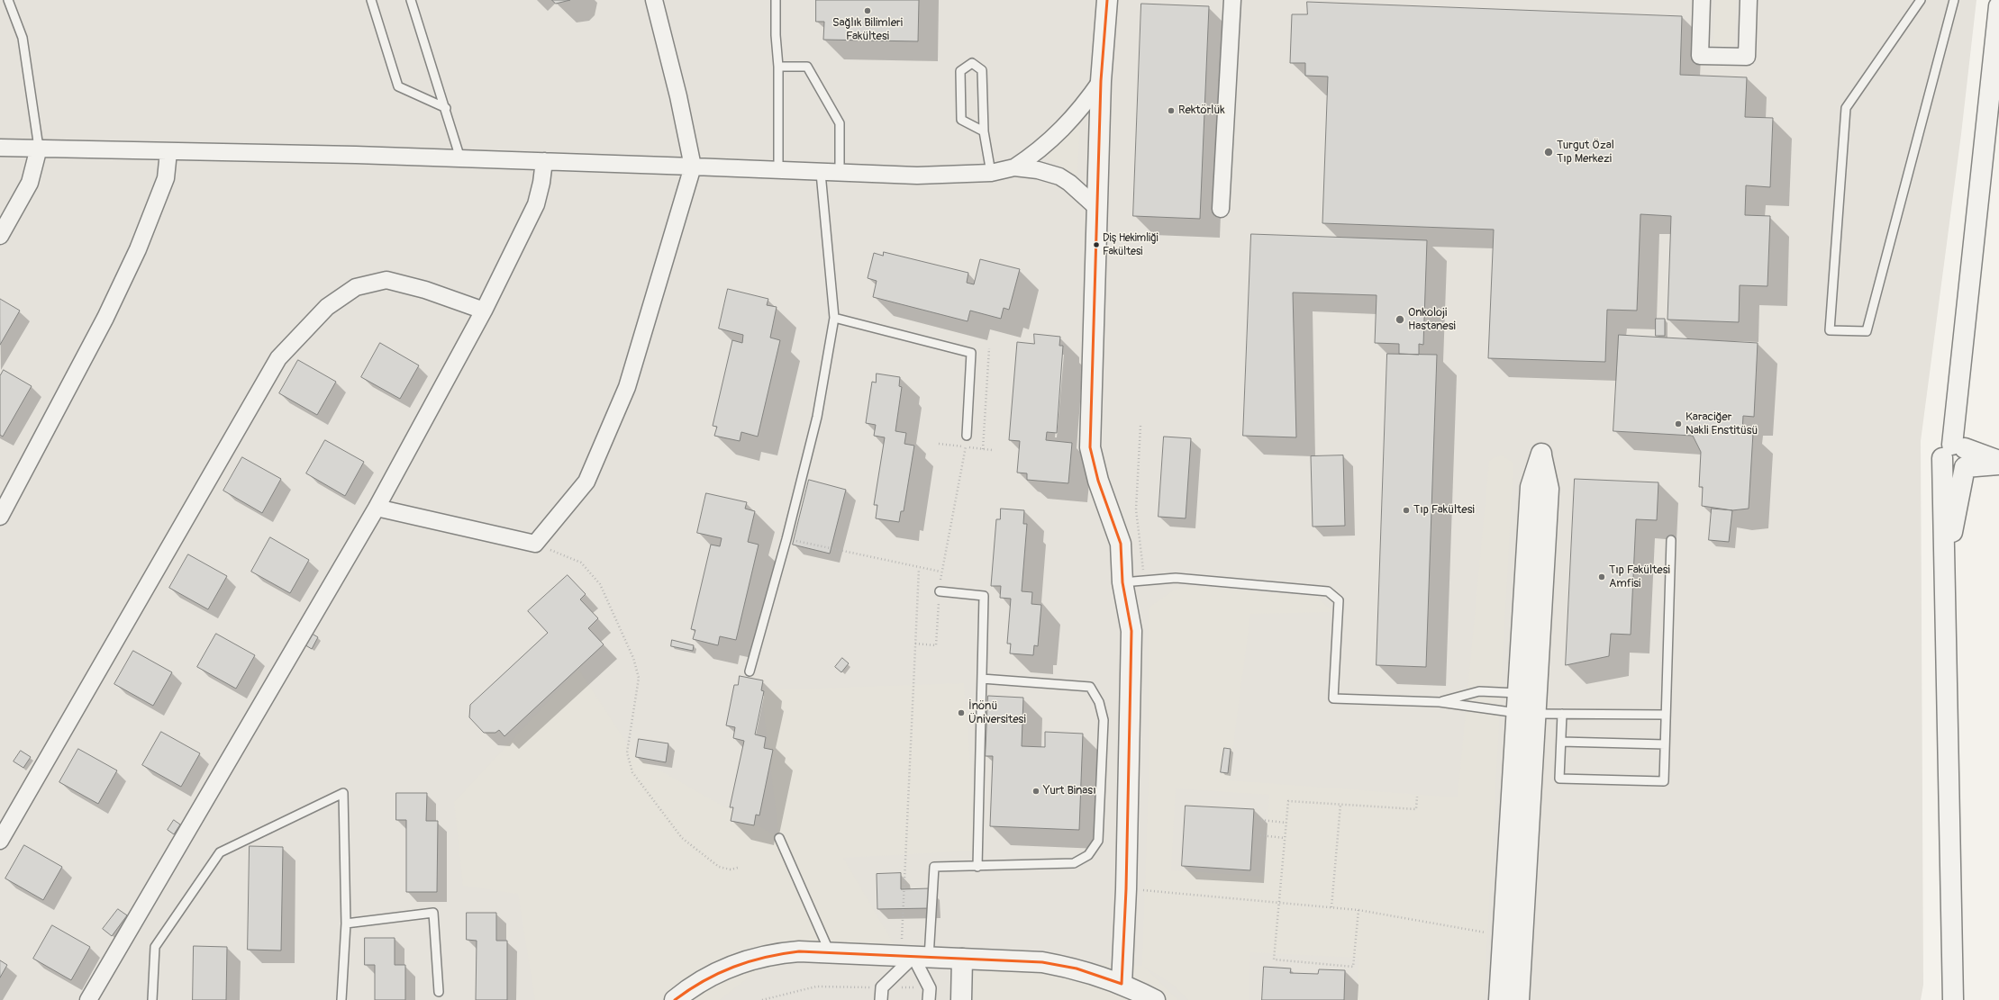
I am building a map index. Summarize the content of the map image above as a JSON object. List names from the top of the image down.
{
  "places": [
    "Sağlık Bilimleri Fakültesi",
    "Rektörlük",
    "Turgut Özal Tıp Merkezi",
    "Diş Hekimliği Fakültesi",
    "Onkoloji Hastanesi",
    "Karaciğer Nakli Enstitüsü",
    "Tıp Fakültesi",
    "Tıp Fakültesi Amfisi",
    "İnönü Üniversitesi",
    "Yurt Binası"
  ]
}
